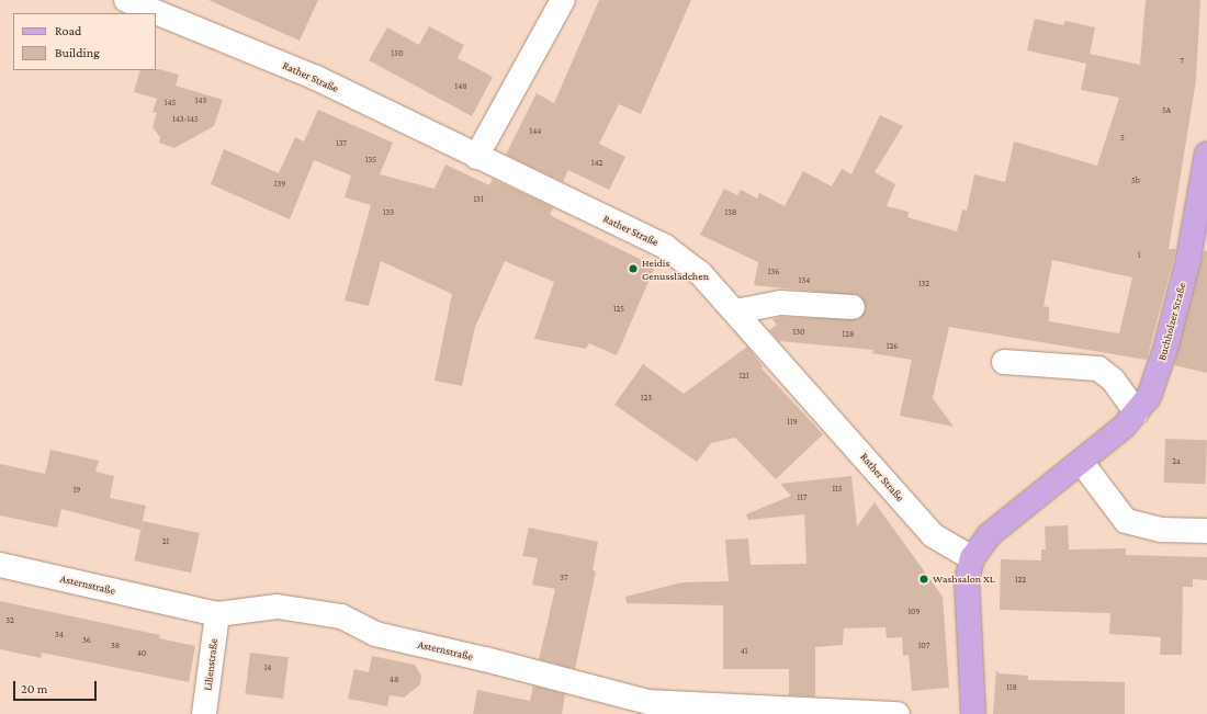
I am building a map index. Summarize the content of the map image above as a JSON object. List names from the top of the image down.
{
  "streets": {
    "main road": ["Buchholzer Straße"],
    "street": ["Rather Straße", "Asternstraße", "Lilienstraße"]
  },
  "crossings": [
    ["Rather Straße", "Buchholzer Straße"],
    ["Asternstraße", "Lilienstraße"]
  ],
  "places": ["Heidis Genusslädchen", "Washsalon XL"],
  "house_numbers": [
    "150",
    "7",
    "148",
    "143",
    "145",
    "5A",
    "143-145",
    "144",
    "5",
    "137",
    "135",
    "142",
    "5b",
    "139",
    "131",
    "133",
    "138",
    "1",
    "136",
    "134",
    "132",
    "125",
    "130",
    "128",
    "126",
    "121",
    "123",
    "119",
    "2a",
    "115",
    "19",
    "117",
    "21",
    "37",
    "122",
    "109",
    "32",
    "34",
    "36",
    "38",
    "107",
    "41",
    "40",
    "14",
    "48",
    "118"
  ],
  "legend": ["Road", "Building"],
  "scale_bar": "20 m"
}
